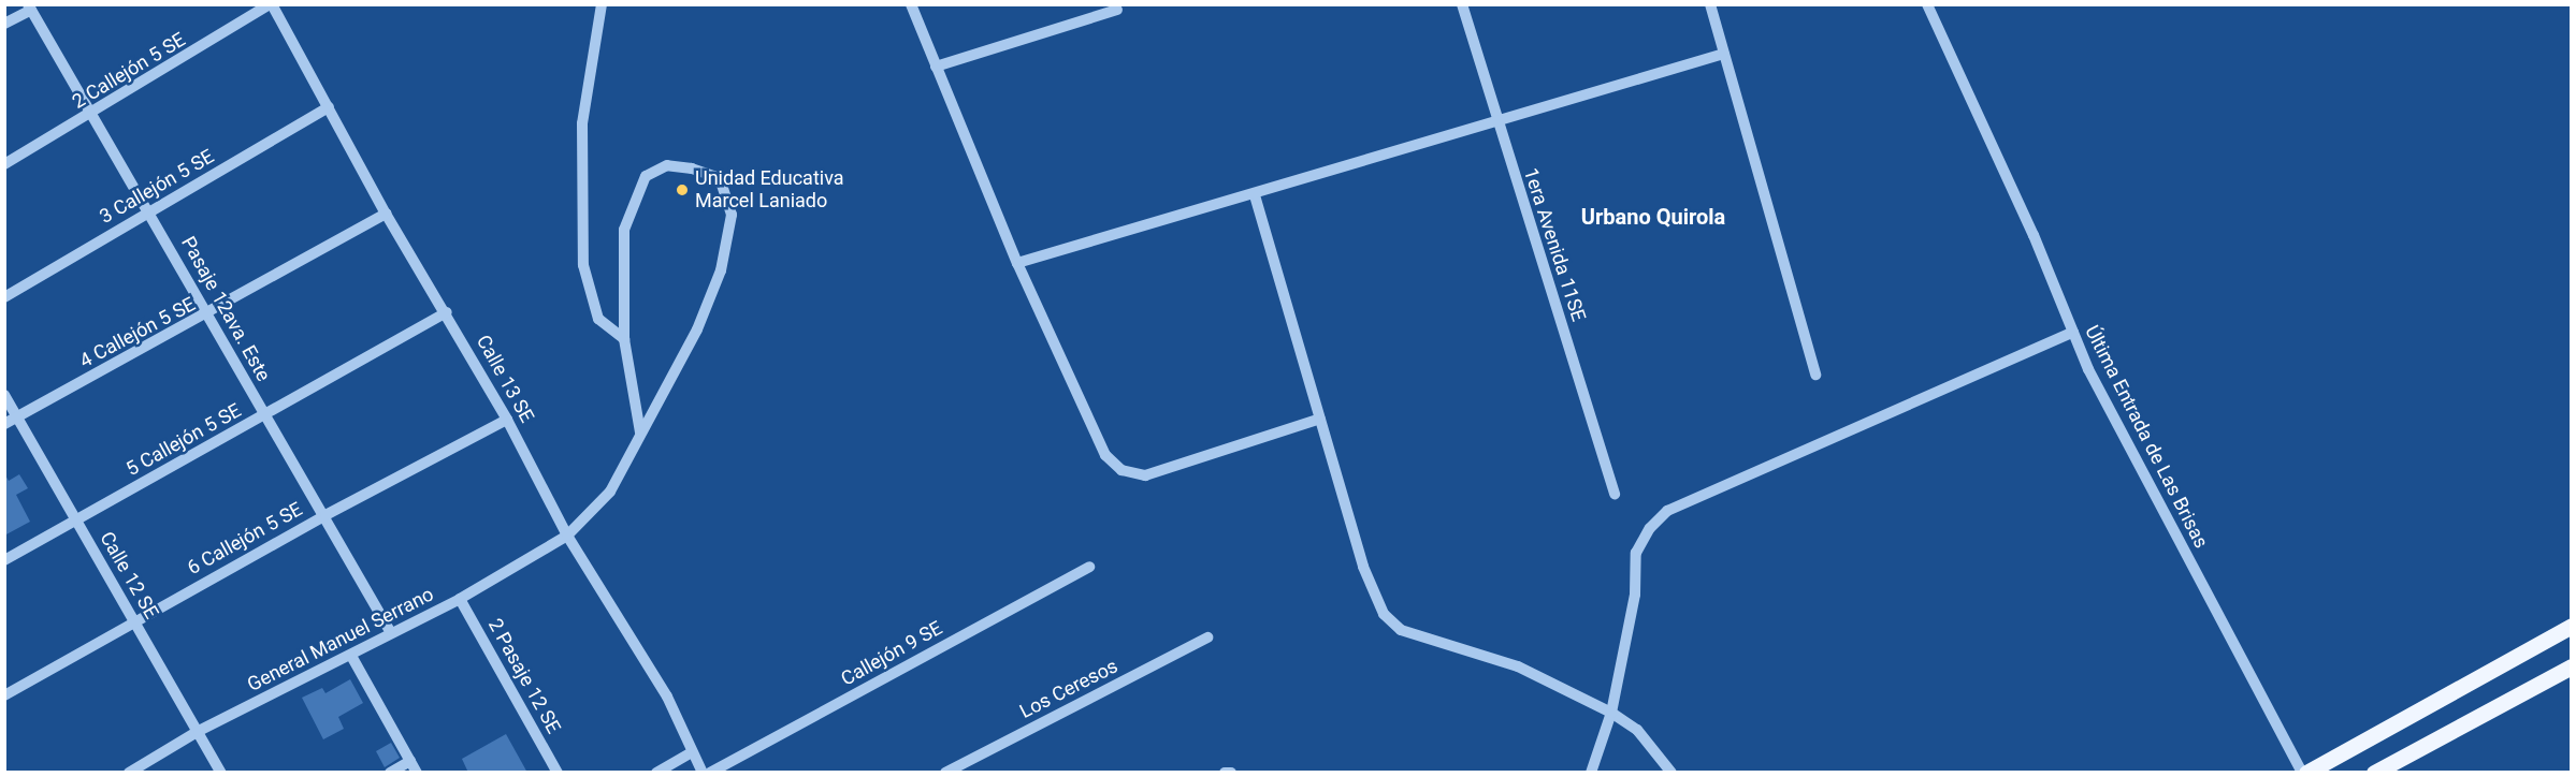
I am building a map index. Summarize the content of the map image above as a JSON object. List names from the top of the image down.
{
  "streets": {
    "street": [
      "2 Callejón 5 SE",
      "3 Callejón 5 SE",
      "1era Avenida 11SE",
      "Pasaje 12ava. Este",
      "4 Callejón 5 SE",
      "Calle 13 SE",
      "Última Entrada de Las Brisas",
      "5 Callejón 5 SE",
      "6 Callejón 5 SE",
      "Calle 12 SE",
      "General Manuel Serrano",
      "Callejón 9 SE",
      "2 Pasaje 12 SE",
      "Los Ceresos"
    ]
  },
  "crossings": [
    ["2 Callejón 5 SE", "Pasaje 12ava. Este"],
    ["2 Callejón 5 SE", "Calle 13 SE"],
    ["3 Callejón 5 SE", "Pasaje 12ava. Este"],
    ["3 Callejón 5 SE", "Calle 13 SE"],
    ["Pasaje 12ava. Este", "4 Callejón 5 SE"],
    ["Pasaje 12ava. Este", "5 Callejón 5 SE"],
    ["Pasaje 12ava. Este", "6 Callejón 5 SE"],
    ["Pasaje 12ava. Este", "General Manuel Serrano"],
    ["4 Callejón 5 SE", "Calle 13 SE"],
    ["4 Callejón 5 SE", "Calle 12 SE"],
    ["Calle 13 SE", "5 Callejón 5 SE"],
    ["Calle 13 SE", "6 Callejón 5 SE"],
    ["Calle 13 SE", "General Manuel Serrano"],
    ["5 Callejón 5 SE", "Calle 12 SE"],
    ["6 Callejón 5 SE", "Calle 12 SE"],
    ["Calle 12 SE", "General Manuel Serrano"],
    ["General Manuel Serrano", "2 Pasaje 12 SE"]
  ],
  "districts": ["Urbano Quirola"],
  "places": ["Unidad Educativa Marcel Laniado"]
}
